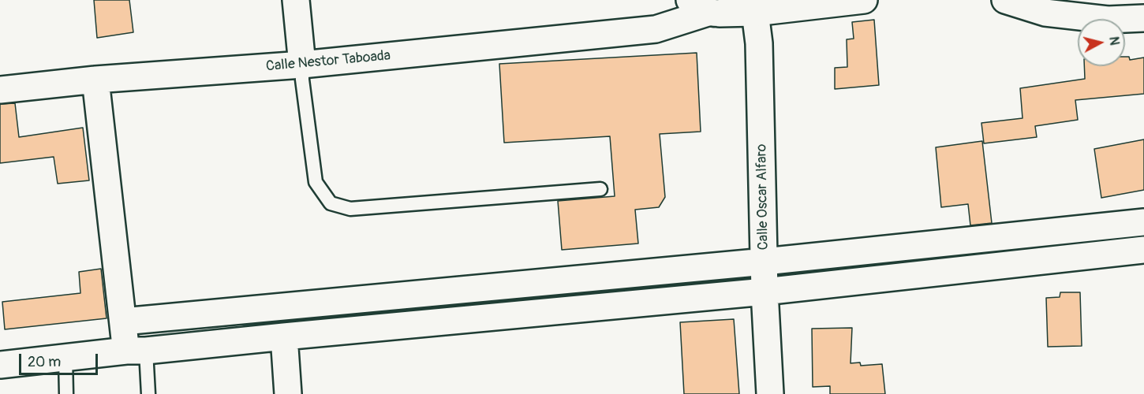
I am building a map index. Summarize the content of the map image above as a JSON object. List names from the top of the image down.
{
  "streets": {
    "street": ["Calle Nestor Taboada", "Calle Oscar Alfaro"]
  },
  "crossings": [
    ["Calle Nestor Taboada", "Calle Oscar Alfaro"]
  ],
  "scale_bar": "20 m",
  "north": "right"
}
